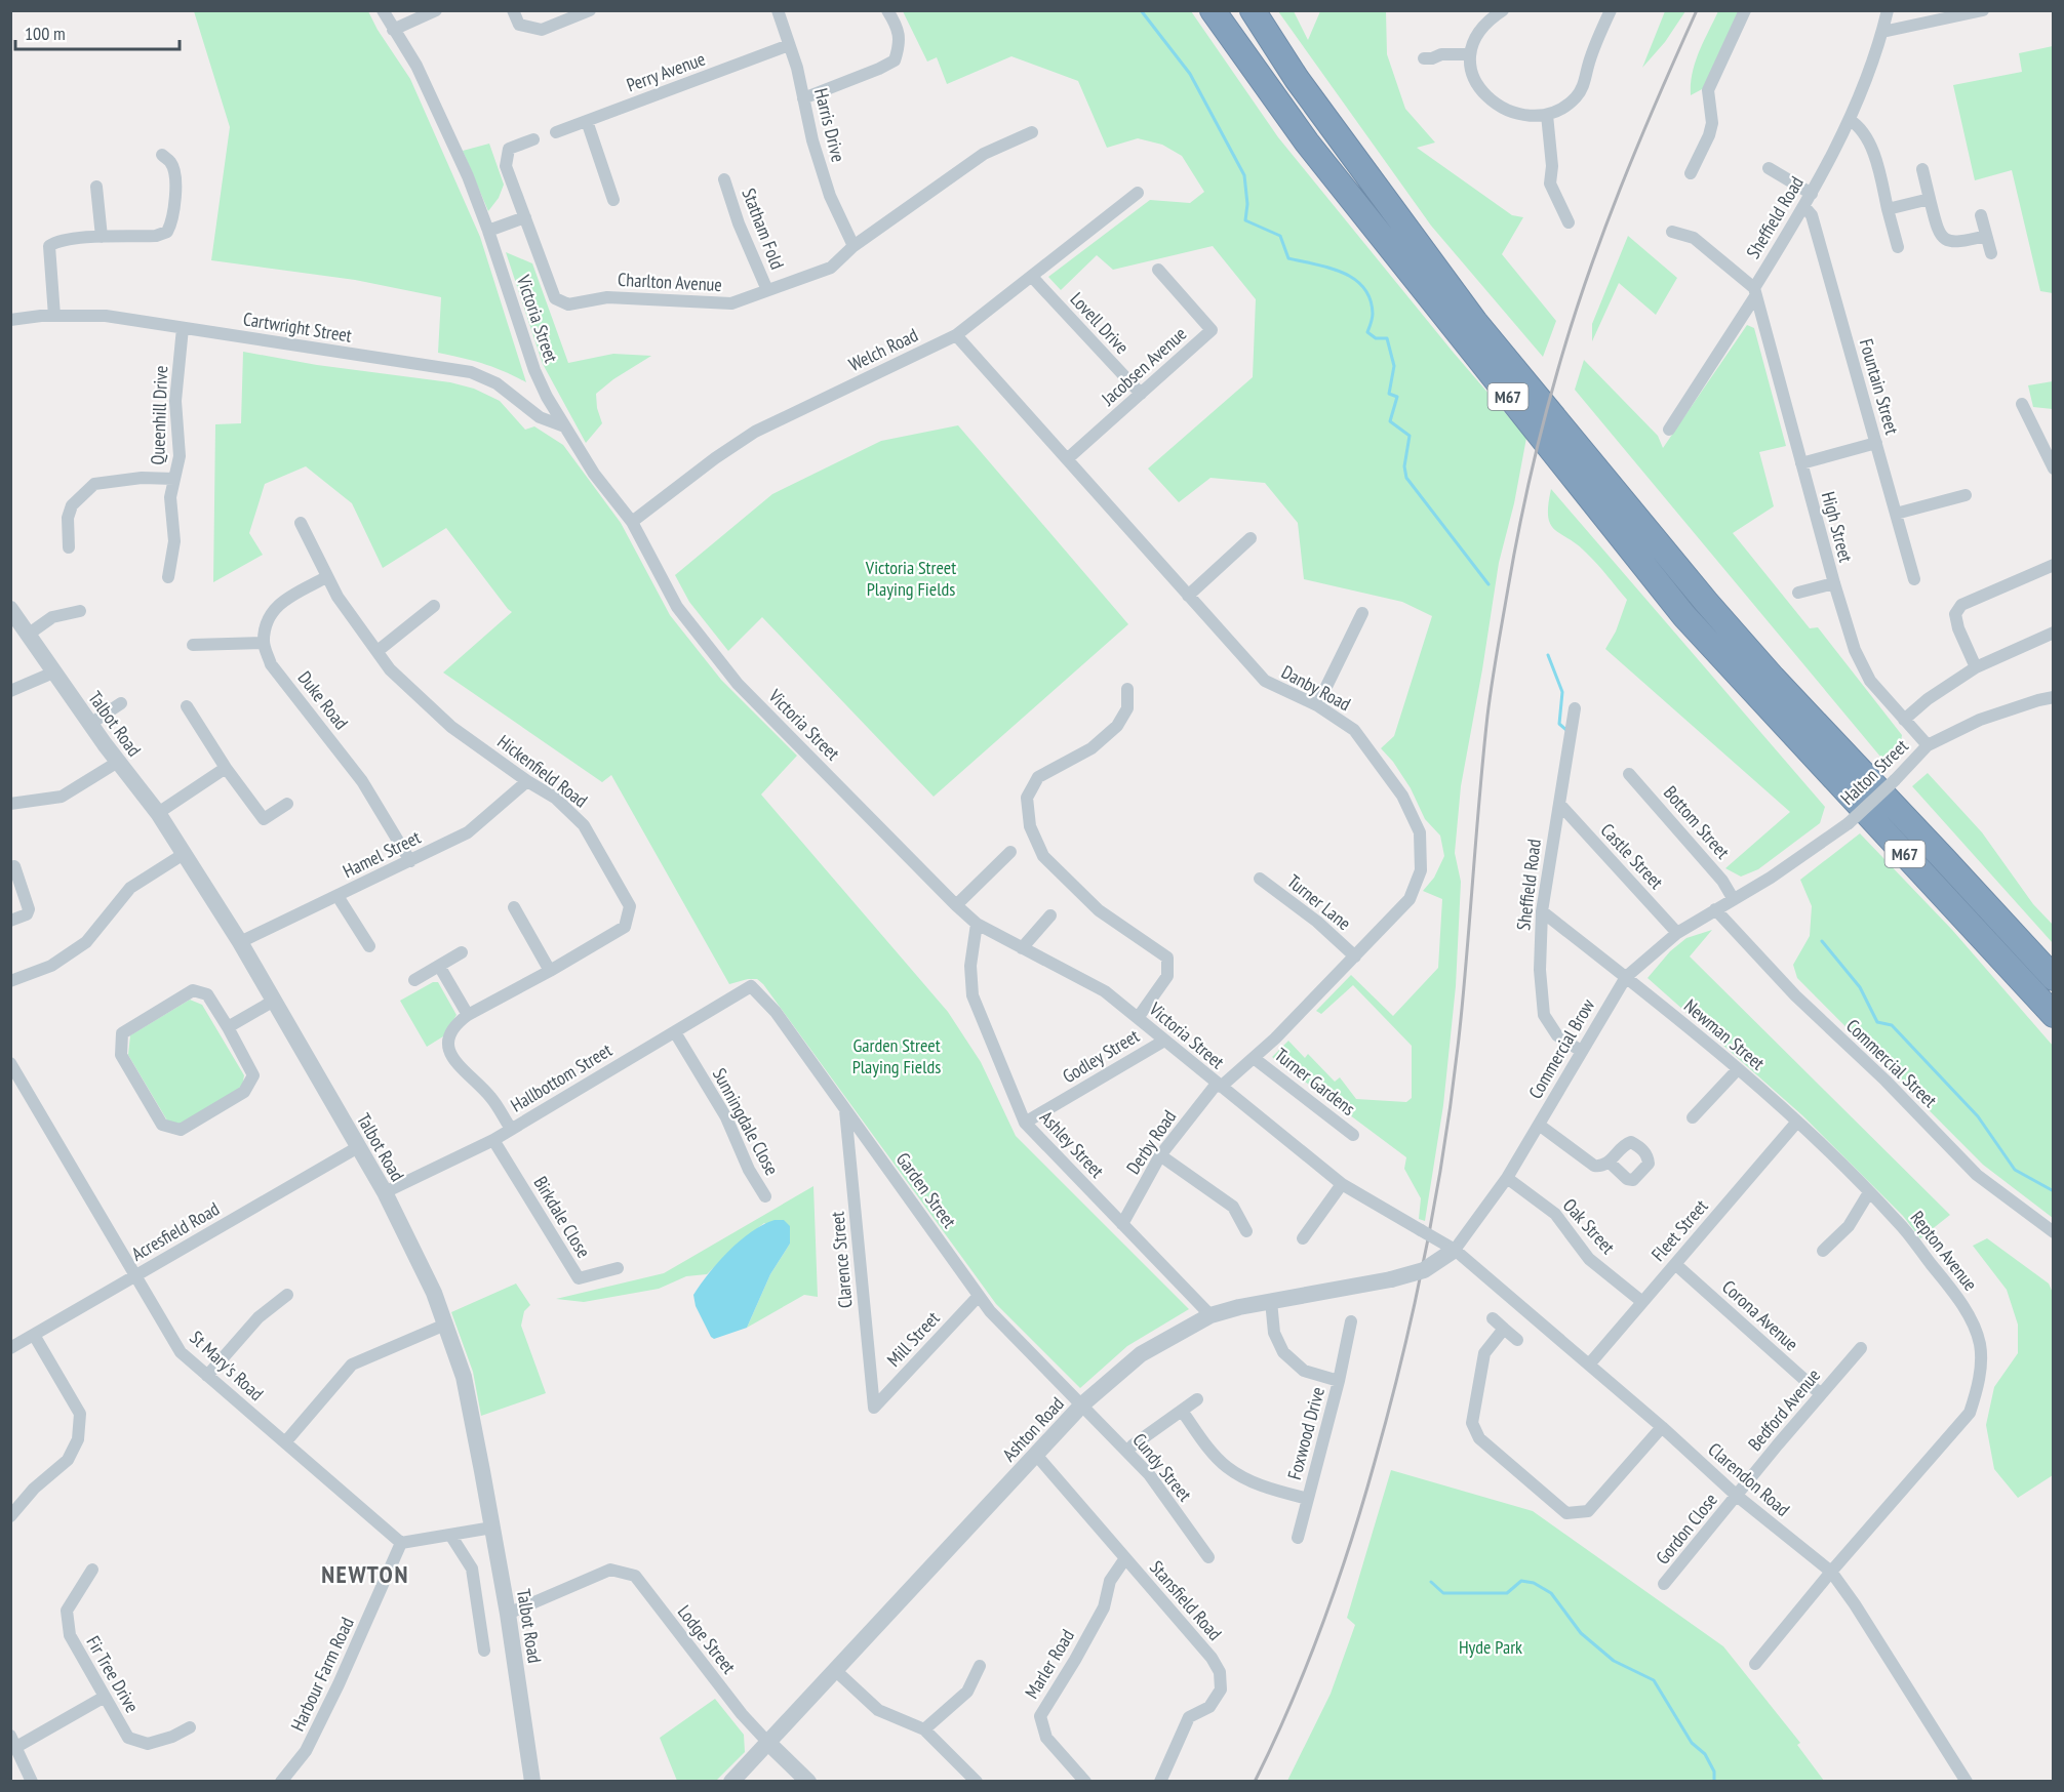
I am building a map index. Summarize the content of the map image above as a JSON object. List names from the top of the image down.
{
  "streets": {
    "highway": ["M67"],
    "street": [
      "Perry Avenue",
      "Harris Drive",
      "Sheffield Road",
      "Statham Fold",
      "Charlton Avenue",
      "Victoria Street",
      "Lovell Drive",
      "Cartwright Street",
      "Welch Road",
      "Jacobsen Avenue",
      "Fountain Street",
      "Queenhill Drive",
      "High Street",
      "Danby Road",
      "Duke Road",
      "Talbot Road",
      "Hickenfield Road",
      "Halton Street",
      "Bottom Street",
      "Hamel Street",
      "Castle Street",
      "Turner Lane",
      "Newman Street",
      "Commercial Brow",
      "Godley Street",
      "Commercial Street",
      "Hallbottom Street",
      "Turner Gardens",
      "Sunningdale Close",
      "Derby Road",
      "Ashley Street",
      "Garden Street",
      "Birkdale Close",
      "Oak Street",
      "Fleet Street",
      "Acresfield Road",
      "Repton Avenue",
      "Clarence Street",
      "Corona Avenue",
      "Mill Street",
      "St Mary's Road",
      "Bedford Avenue",
      "Ashton Road",
      "Foxwood Drive",
      "Cundy Street",
      "Clarendon Road",
      "Gordon Close",
      "Stansfield Road",
      "Lodge Street",
      "Marler Road",
      "Fir Tree Drive",
      "Harbour Farm Road"
    ]
  },
  "crossings": [
    ["Perry Avenue", "Harris Drive"],
    ["Harris Drive", "Charlton Avenue"],
    ["Sheffield Road", "Fountain Street"],
    ["Sheffield Road", "High Street"],
    ["Sheffield Road", "Castle Street"],
    ["Sheffield Road", "Newman Street"],
    ["Sheffield Road", "Commercial Brow"],
    ["Statham Fold", "Charlton Avenue"],
    ["Victoria Street", "Cartwright Street"],
    ["Victoria Street", "Welch Road"],
    ["Victoria Street", "Danby Road"],
    ["Victoria Street", "Commercial Brow"],
    ["Victoria Street", "Godley Street"],
    ["Victoria Street", "Derby Road"],
    ["Victoria Street", "Ashley Street"],
    ["Victoria Street", "Ashton Road"],
    ["Victoria Street", "Clarendon Road"],
    ["Lovell Drive", "Welch Road"],
    ["Lovell Drive", "Jacobsen Avenue"],
    ["Cartwright Street", "Queenhill Drive"],
    ["Welch Road", "Danby Road"],
    ["Jacobsen Avenue", "Danby Road"],
    ["High Street", "Halton Street"],
    ["Danby Road", "Turner Lane"],
    ["Danby Road", "Turner Gardens"],
    ["Danby Road", "Derby Road"],
    ["Duke Road", "Hamel Street"],
    ["Talbot Road", "Hamel Street"],
    ["Talbot Road", "Hallbottom Street"],
    ["Talbot Road", "Acresfield Road"],
    ["Talbot Road", "Lodge Street"],
    ["Hickenfield Road", "Hamel Street"],
    ["Hickenfield Road", "Hallbottom Street"],
    ["Halton Street", "Bottom Street"],
    ["Halton Street", "Commercial Brow"],
    ["Bottom Street", "Commercial Brow"],
    ["Castle Street", "Commercial Brow"],
    ["Newman Street", "Commercial Brow"],
    ["Newman Street", "Fleet Street"],
    ["Newman Street", "Repton Avenue"],
    ["Commercial Brow", "Commercial Street"],
    ["Commercial Brow", "Oak Street"],
    ["Commercial Brow", "Ashton Road"],
    ["Commercial Brow", "Clarendon Road"],
    ["Godley Street", "Ashley Street"],
    ["Hallbottom Street", "Sunningdale Close"],
    ["Hallbottom Street", "Garden Street"],
    ["Hallbottom Street", "Birkdale Close"],
    ["Derby Road", "Ashley Street"],
    ["Ashley Street", "Ashton Road"],
    ["Garden Street", "Clarence Street"],
    ["Garden Street", "Mill Street"],
    ["Garden Street", "Ashton Road"],
    ["Garden Street", "Cundy Street"],
    ["Oak Street", "Fleet Street"],
    ["Fleet Street", "Repton Avenue"],
    ["Fleet Street", "Corona Avenue"],
    ["Fleet Street", "Clarendon Road"],
    ["Acresfield Road", "St Mary's Road"],
    ["Repton Avenue", "Clarendon Road"],
    ["Clarence Street", "Mill Street"],
    ["Corona Avenue", "Bedford Avenue"],
    ["St Mary's Road", "Harbour Farm Road"],
    ["Bedford Avenue", "Clarendon Road"],
    ["Bedford Avenue", "Gordon Close"],
    ["Ashton Road", "Foxwood Drive"],
    ["Ashton Road", "Cundy Street"],
    ["Ashton Road", "Clarendon Road"],
    ["Ashton Road", "Stansfield Road"],
    ["Ashton Road", "Lodge Street"],
    ["Clarendon Road", "Gordon Close"],
    ["Stansfield Road", "Marler Road"]
  ],
  "districts": ["NEWTON"],
  "parks": ["Victoria Street Playing Fields", "Garden Street Playing Fields", "Hyde Park"],
  "scale_bar": "100 m"
}
